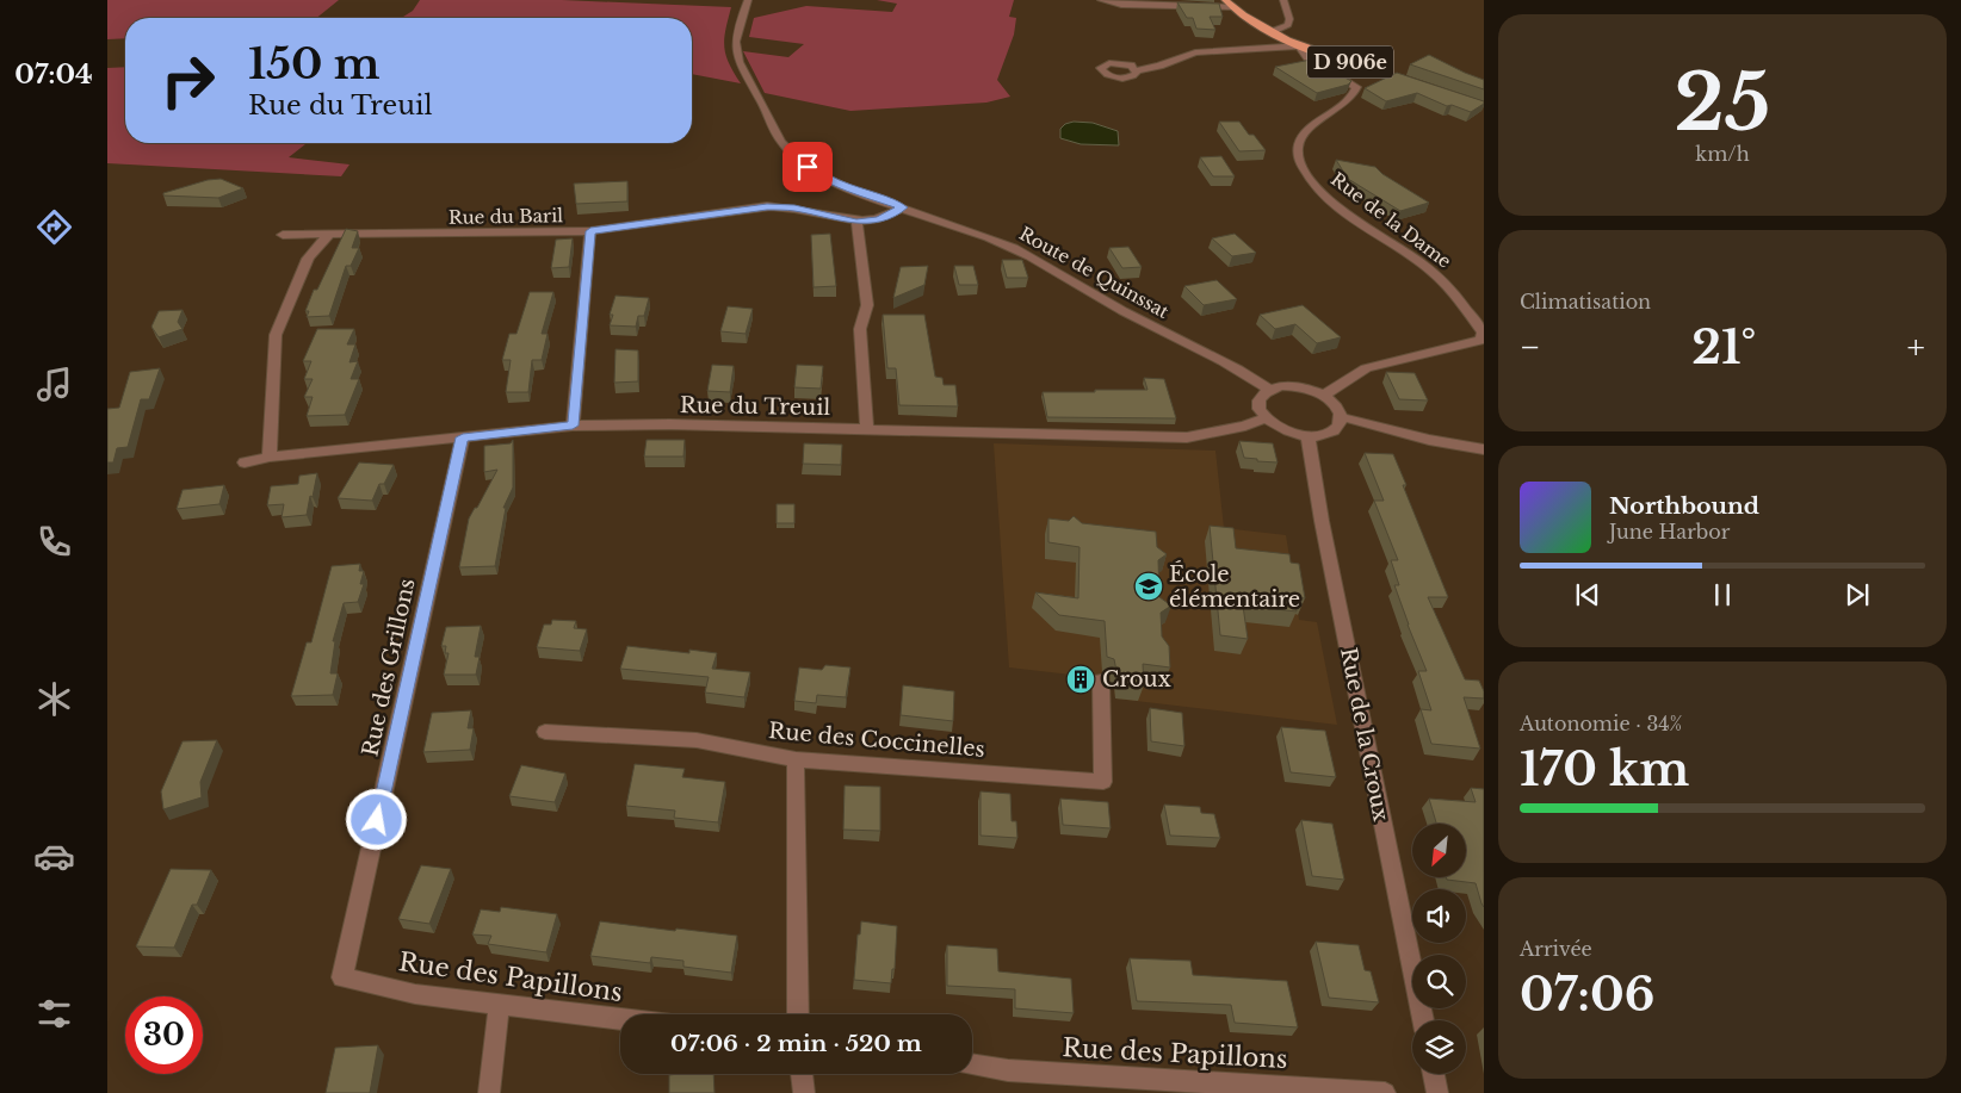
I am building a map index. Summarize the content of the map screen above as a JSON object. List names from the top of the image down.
{
  "streets": {
    "main road": ["D 906e"],
    "street": [
      "Rue du Baril",
      "Rue de la Dame",
      "Route de Quinssat",
      "Rue du Treuil",
      "Rue des Grillons",
      "Rue de la Croux",
      "Rue des Coccinelles",
      "Rue des Papillons"
    ]
  },
  "crossings": [
    ["D 906e", "Rue de la Dame"],
    ["Rue du Baril", "Route de Quinssat"],
    ["Rue du Treuil", "Rue des Grillons"],
    ["Rue des Grillons", "Rue des Papillons"]
  ],
  "places": {
    "school or university": ["École élémentaire"],
    "building": ["Croux"]
  },
  "north": "bottom left",
  "page": {
    "tabs": "07:04",
    "tile": [
      ["25", "km/h"],
      "Climatisation",
      ["Autonomie · 34%", "170 km"],
      ["Arrivée", "07:06"]
    ],
    "turn": ["150 m", "Rue du Treuil"],
    "heat": ["−", "21°", "+"],
    "song": ["Northbound", "June Harbor"],
    "limit": "30",
    "trip": "07:06 · 2 min · 520 m"
  }
}
